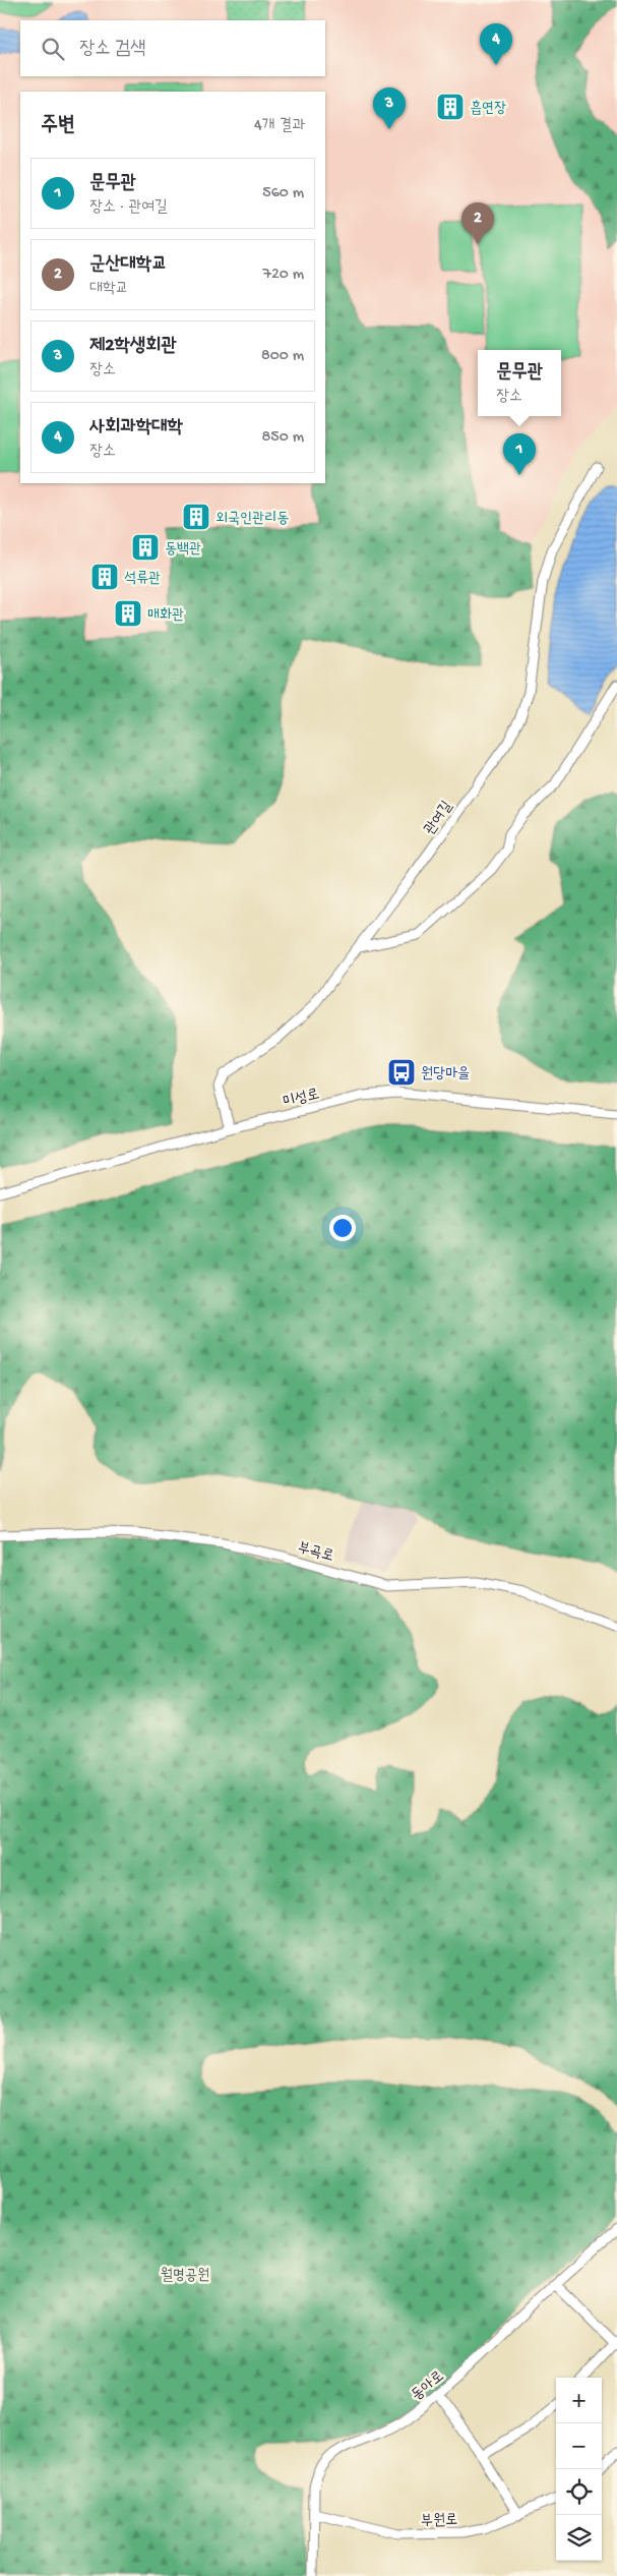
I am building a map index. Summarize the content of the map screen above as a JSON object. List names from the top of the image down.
{
  "streets": {
    "street": [
      "관여길",
      "미성로",
      "부곡로",
      "동아로",
      "부원로"
    ]
  },
  "crossings": [
    ["관여길", "미성로"],
    ["동아로", "부원로"]
  ],
  "parks": ["월명공원"],
  "places": {
    "building": [
      "흡연장",
      "외국인관리동",
      "동백관",
      "석류관",
      "매화관"
    ],
    "bus stop": ["원당마을"]
  },
  "page": {
    "search": "장소 검색",
    "pins": [
      "4",
      "3",
      "2",
      "1"
    ],
    "heading": ["주변", "4개 결과"],
    "list": [
      {
        "mark": "1",
        "name": "문무관",
        "note": "장소 · 관여길",
        "value": "560 m"
      },
      {
        "mark": "2",
        "name": "군산대학교",
        "note": "대학교",
        "value": "720 m"
      },
      {
        "mark": "3",
        "name": "제2학생회관",
        "note": "장소",
        "value": "800 m"
      },
      {
        "mark": "4",
        "name": "사회과학대학",
        "note": "장소",
        "value": "850 m"
      }
    ],
    "popup": ["문무관", "장소"],
    "map_buttons": ["+", "−"]
  }
}
